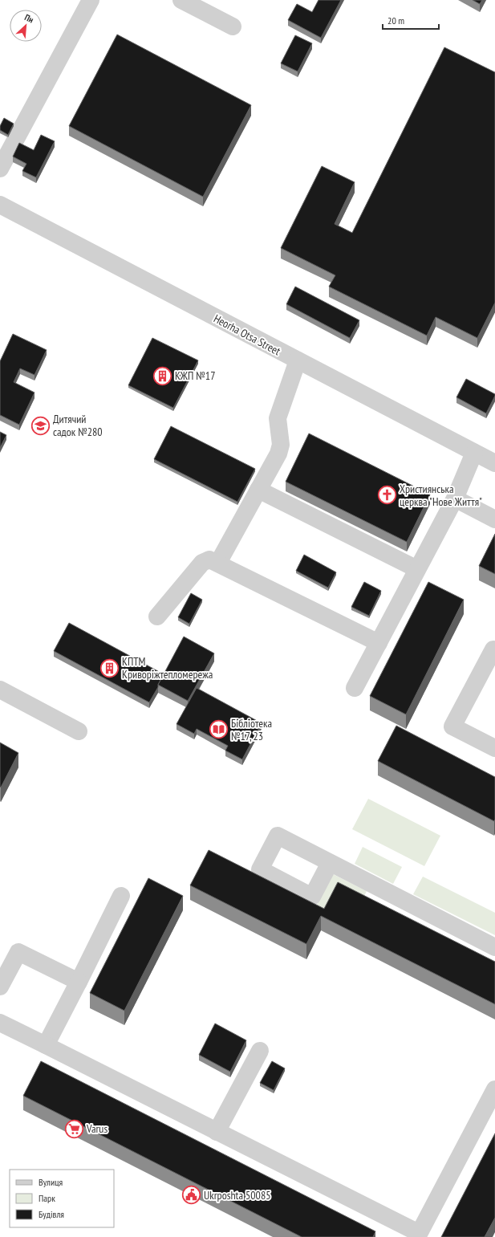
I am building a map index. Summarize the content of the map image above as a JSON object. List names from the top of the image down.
{
  "streets": {
    "street": ["Heorha Otsa Street"]
  },
  "places": {
    "building": ["КЖП №17", "КПТМ Криворіжтепломережа"],
    "school or university": ["Дитячий садок №280"],
    "church": ["Християнська церква \"Нове Життя\""],
    "library": ["Бібліотека №17, 23"],
    "supermarket": ["Varus"],
    "public building": ["Ukrposhta 50085"]
  },
  "legend": ["Вулиця", "Парк", "Будівля"],
  "scale_bar": "20 m",
  "north": "top right"
}
